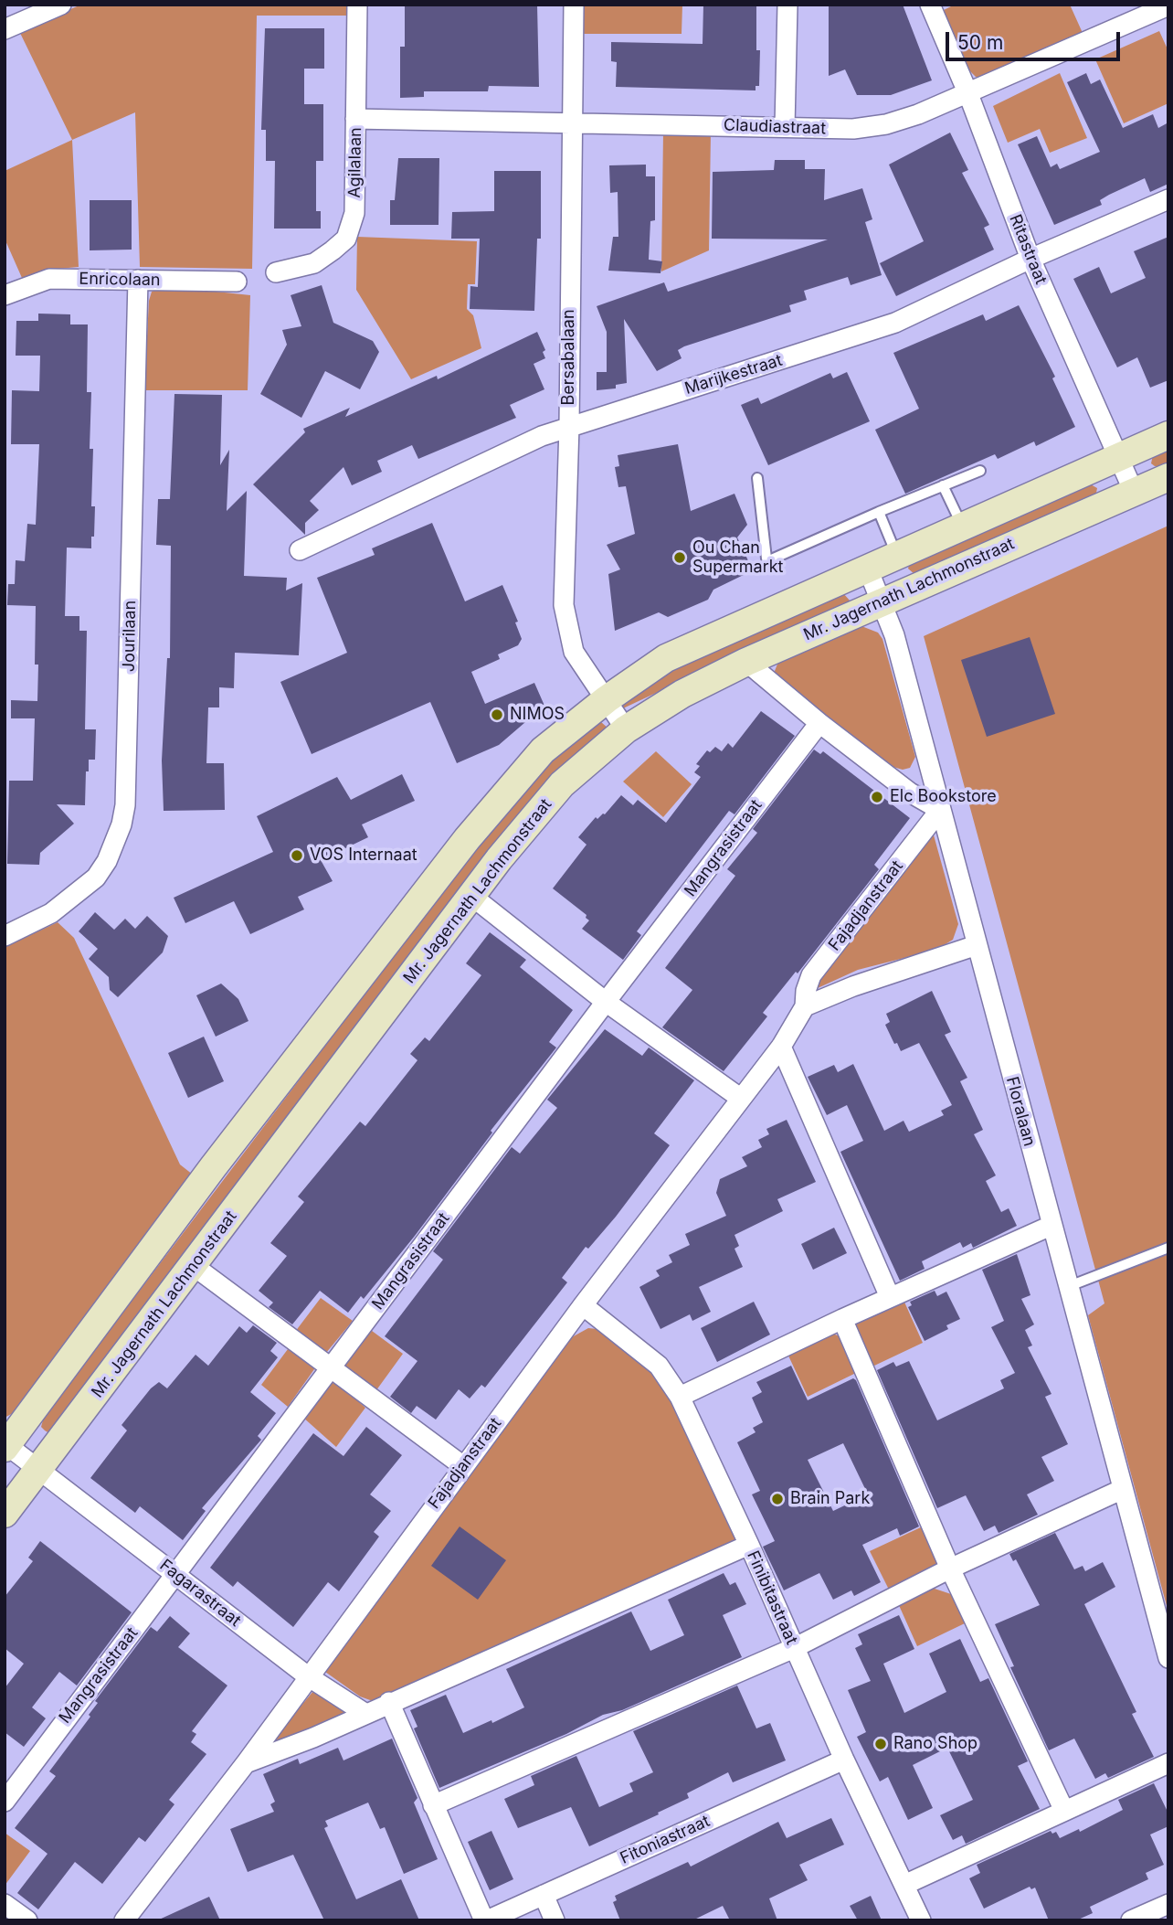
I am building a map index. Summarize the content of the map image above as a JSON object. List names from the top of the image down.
{
  "streets": {
    "main road": ["Mr. Jagernath Lachmonstraat"],
    "street": [
      "Claudiastraat",
      "Agilalaan",
      "Ritastraat",
      "Enricolaan",
      "Bersabalaan",
      "Marijkestraat",
      "Jourilaan",
      "Mangrasistraat",
      "Fajadjanstraat",
      "Floralaan",
      "Fagarastraat",
      "Finibitastraat",
      "Fitoniastraat"
    ]
  },
  "crossings": [
    ["Claudiastraat", "Agilalaan"],
    ["Claudiastraat", "Ritastraat"],
    ["Claudiastraat", "Bersabalaan"],
    ["Ritastraat", "Marijkestraat"],
    ["Ritastraat", "Mr. Jagernath Lachmonstraat"],
    ["Enricolaan", "Jourilaan"],
    ["Bersabalaan", "Marijkestraat"],
    ["Bersabalaan", "Mr. Jagernath Lachmonstraat"],
    ["Mr. Jagernath Lachmonstraat", "Floralaan"],
    ["Mr. Jagernath Lachmonstraat", "Fagarastraat"],
    ["Mangrasistraat", "Fagarastraat"],
    ["Fajadjanstraat", "Floralaan"],
    ["Fajadjanstraat", "Fagarastraat"],
    ["Fajadjanstraat", "Finibitastraat"],
    ["Finibitastraat", "Fitoniastraat"]
  ],
  "places": [
    "Ou Chan Supermarkt",
    "NIMOS",
    "Elc Bookstore",
    "VOS Internaat",
    "Brain Park",
    "Rano Shop"
  ],
  "scale_bar": "50 m"
}
